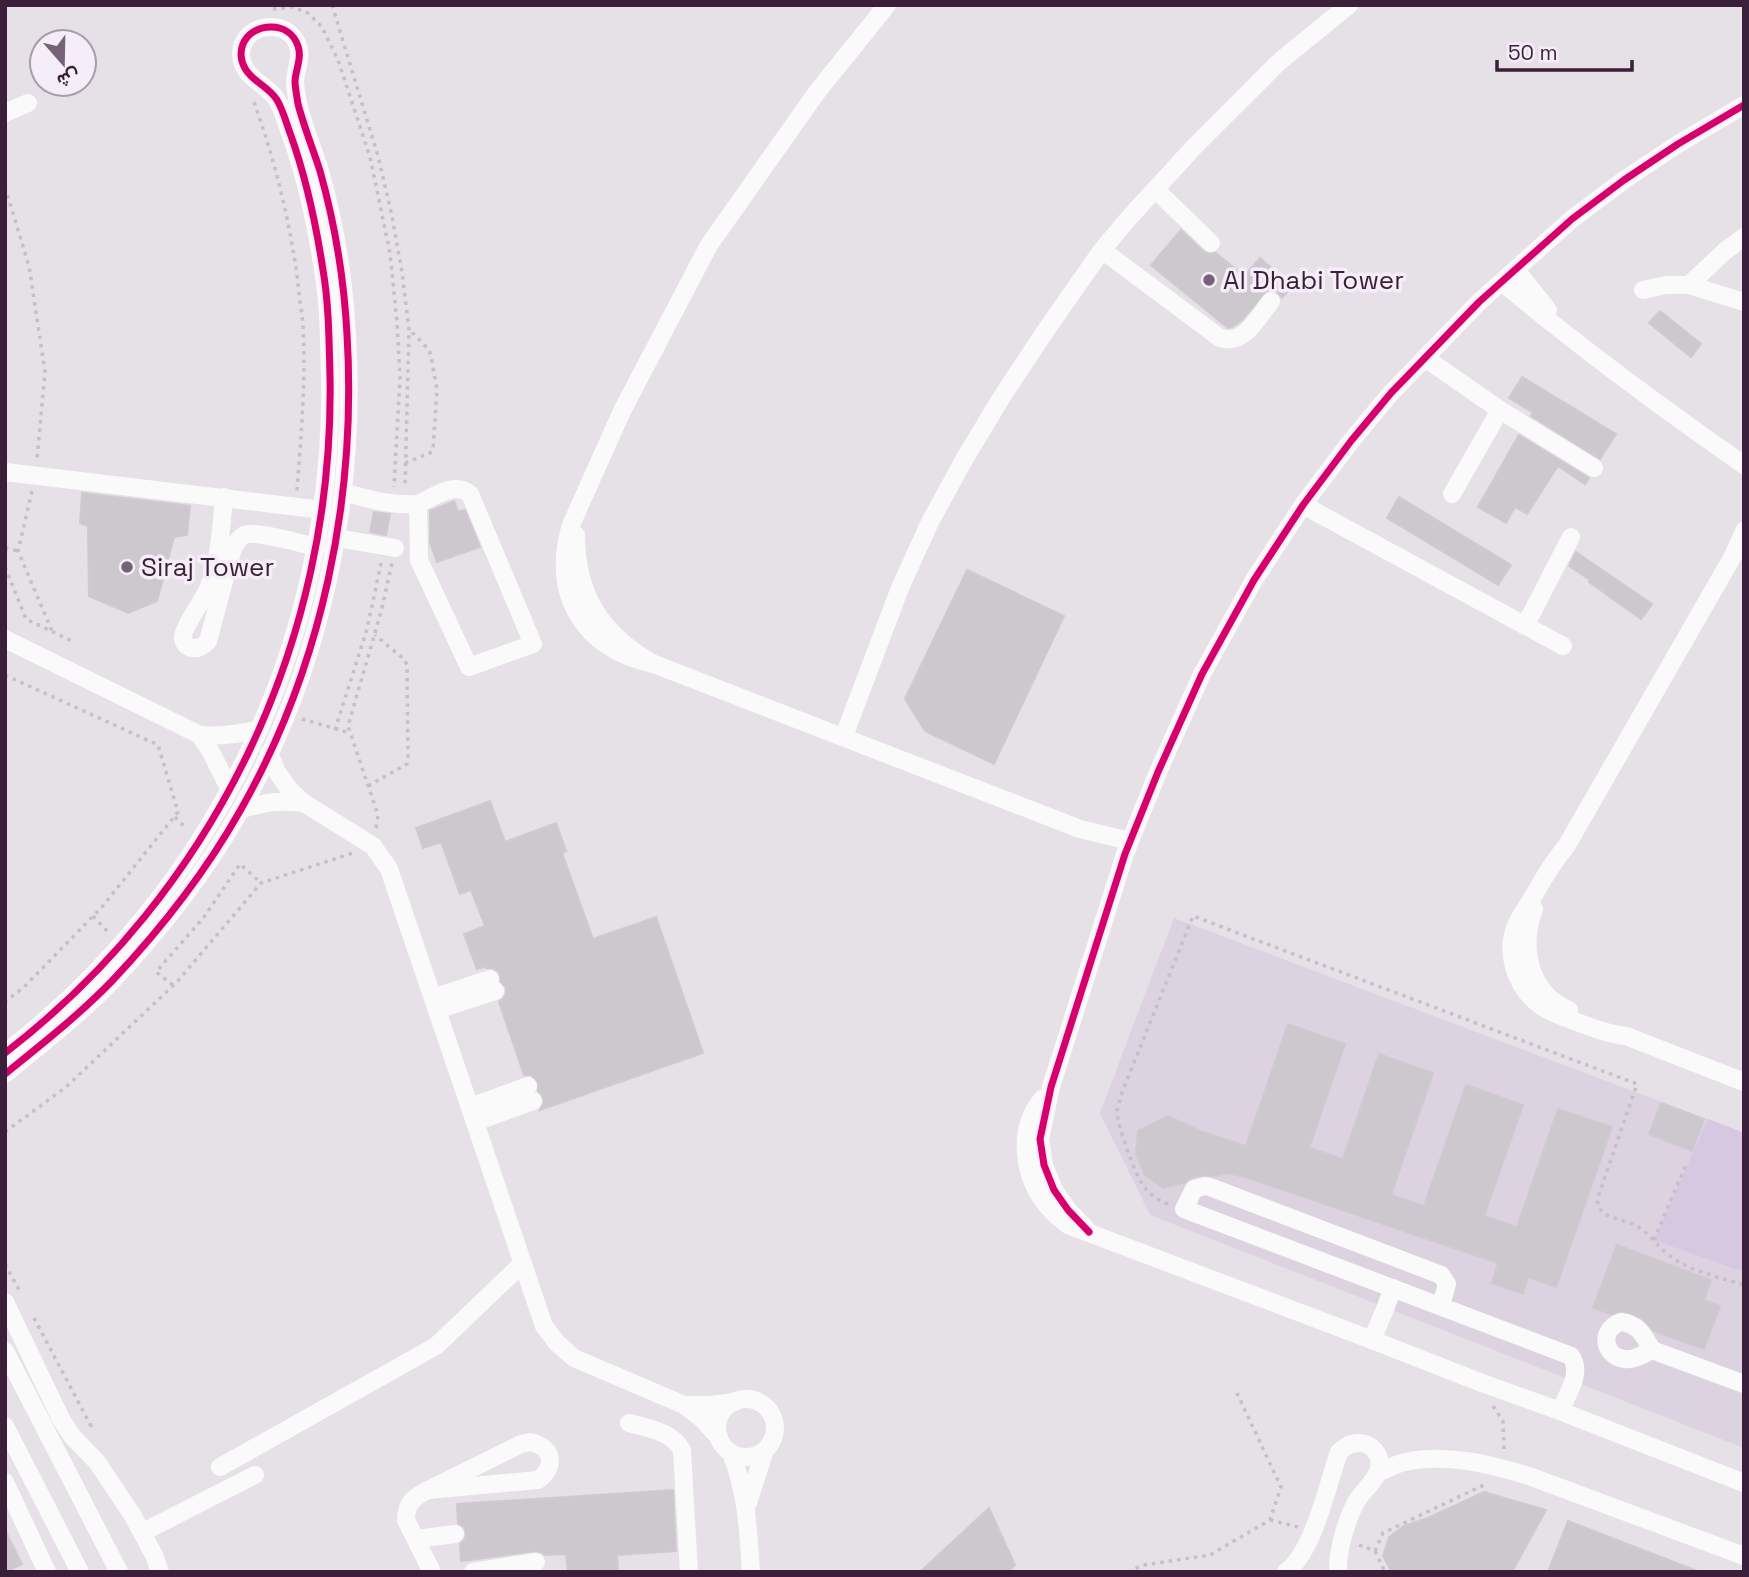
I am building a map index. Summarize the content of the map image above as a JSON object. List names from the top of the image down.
{
  "places": ["Al Dhabi Tower", "Siraj Tower"],
  "scale_bar": "50 m",
  "north": "bottom"
}
